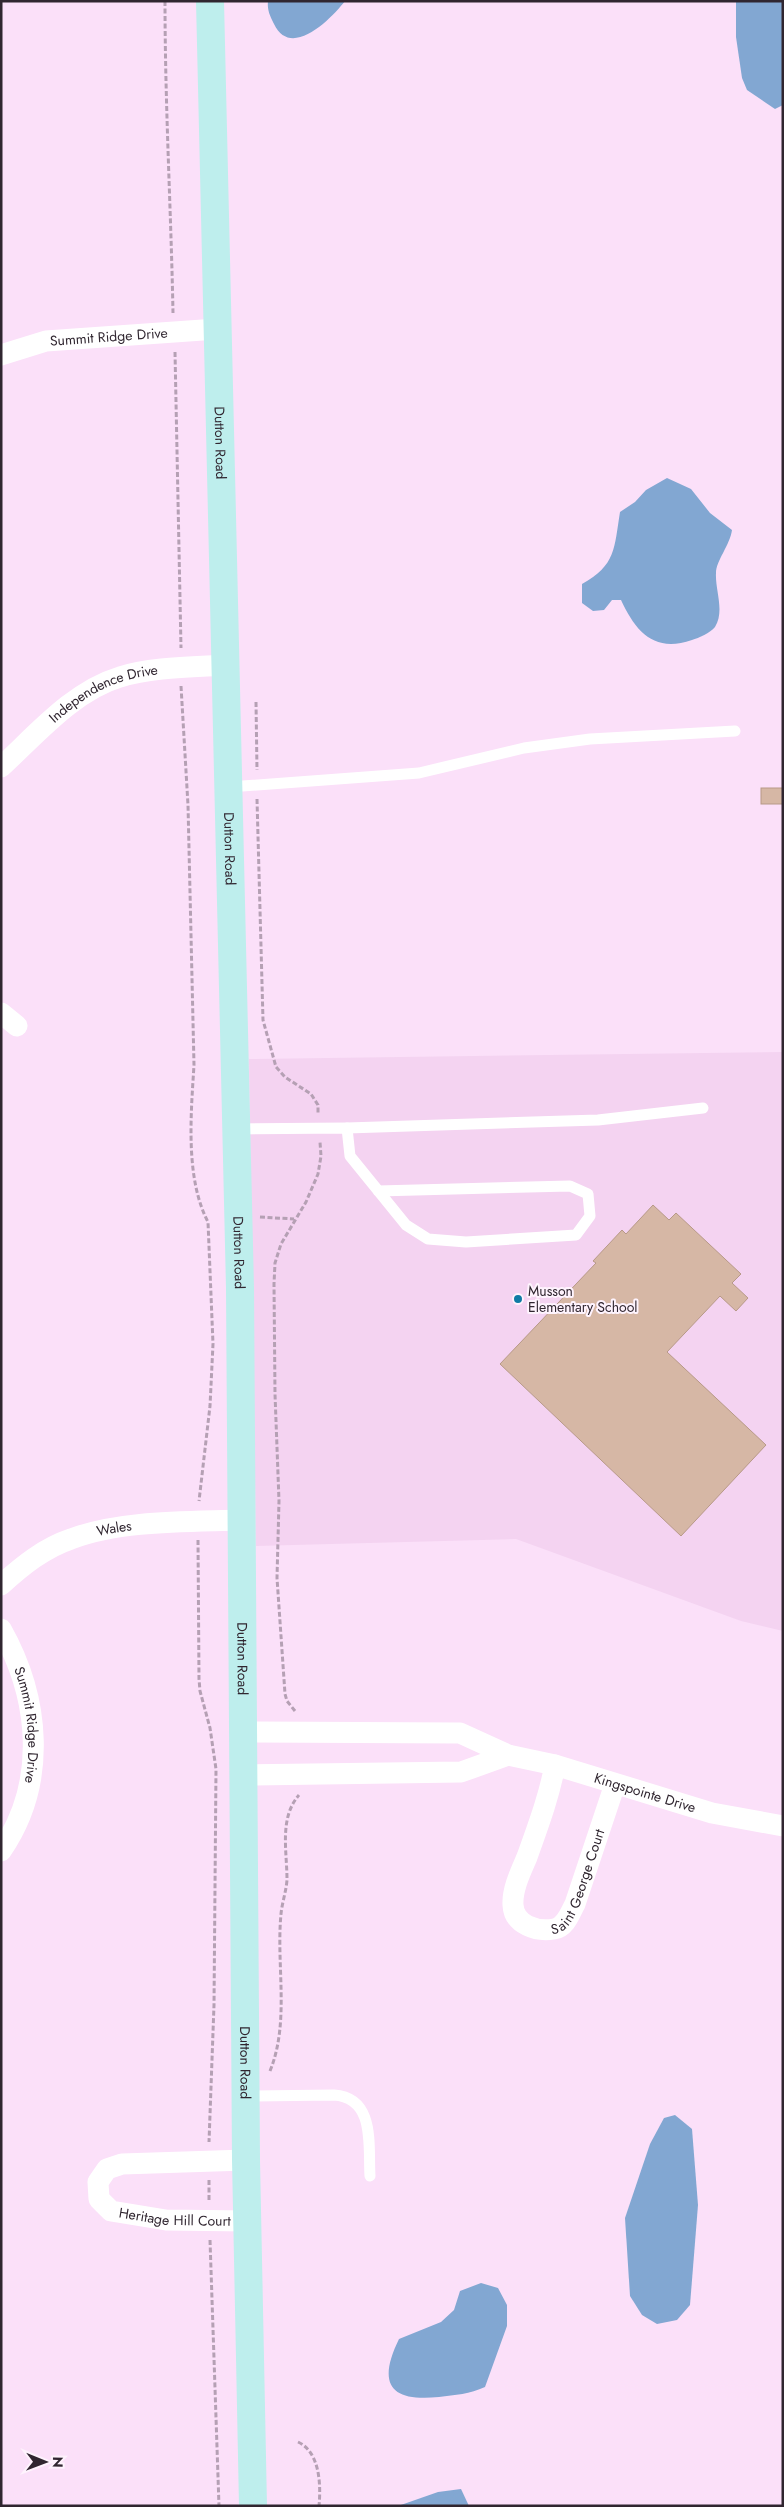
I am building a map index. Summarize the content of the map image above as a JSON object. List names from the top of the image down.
{
  "streets": {
    "street": [
      "Summit Ridge Drive",
      "Dutton Road",
      "Independence Drive",
      "Wales",
      "Kingspointe Drive",
      "Saint George Court",
      "Heritage Hill Court"
    ]
  },
  "crossings": [
    ["Summit Ridge Drive", "Dutton Road"],
    ["Dutton Road", "Independence Drive"],
    ["Dutton Road", "Wales"],
    ["Dutton Road", "Kingspointe Drive"],
    ["Dutton Road", "Heritage Hill Court"],
    ["Kingspointe Drive", "Saint George Court"]
  ],
  "places": ["Musson Elementary School"],
  "north": "right"
}
